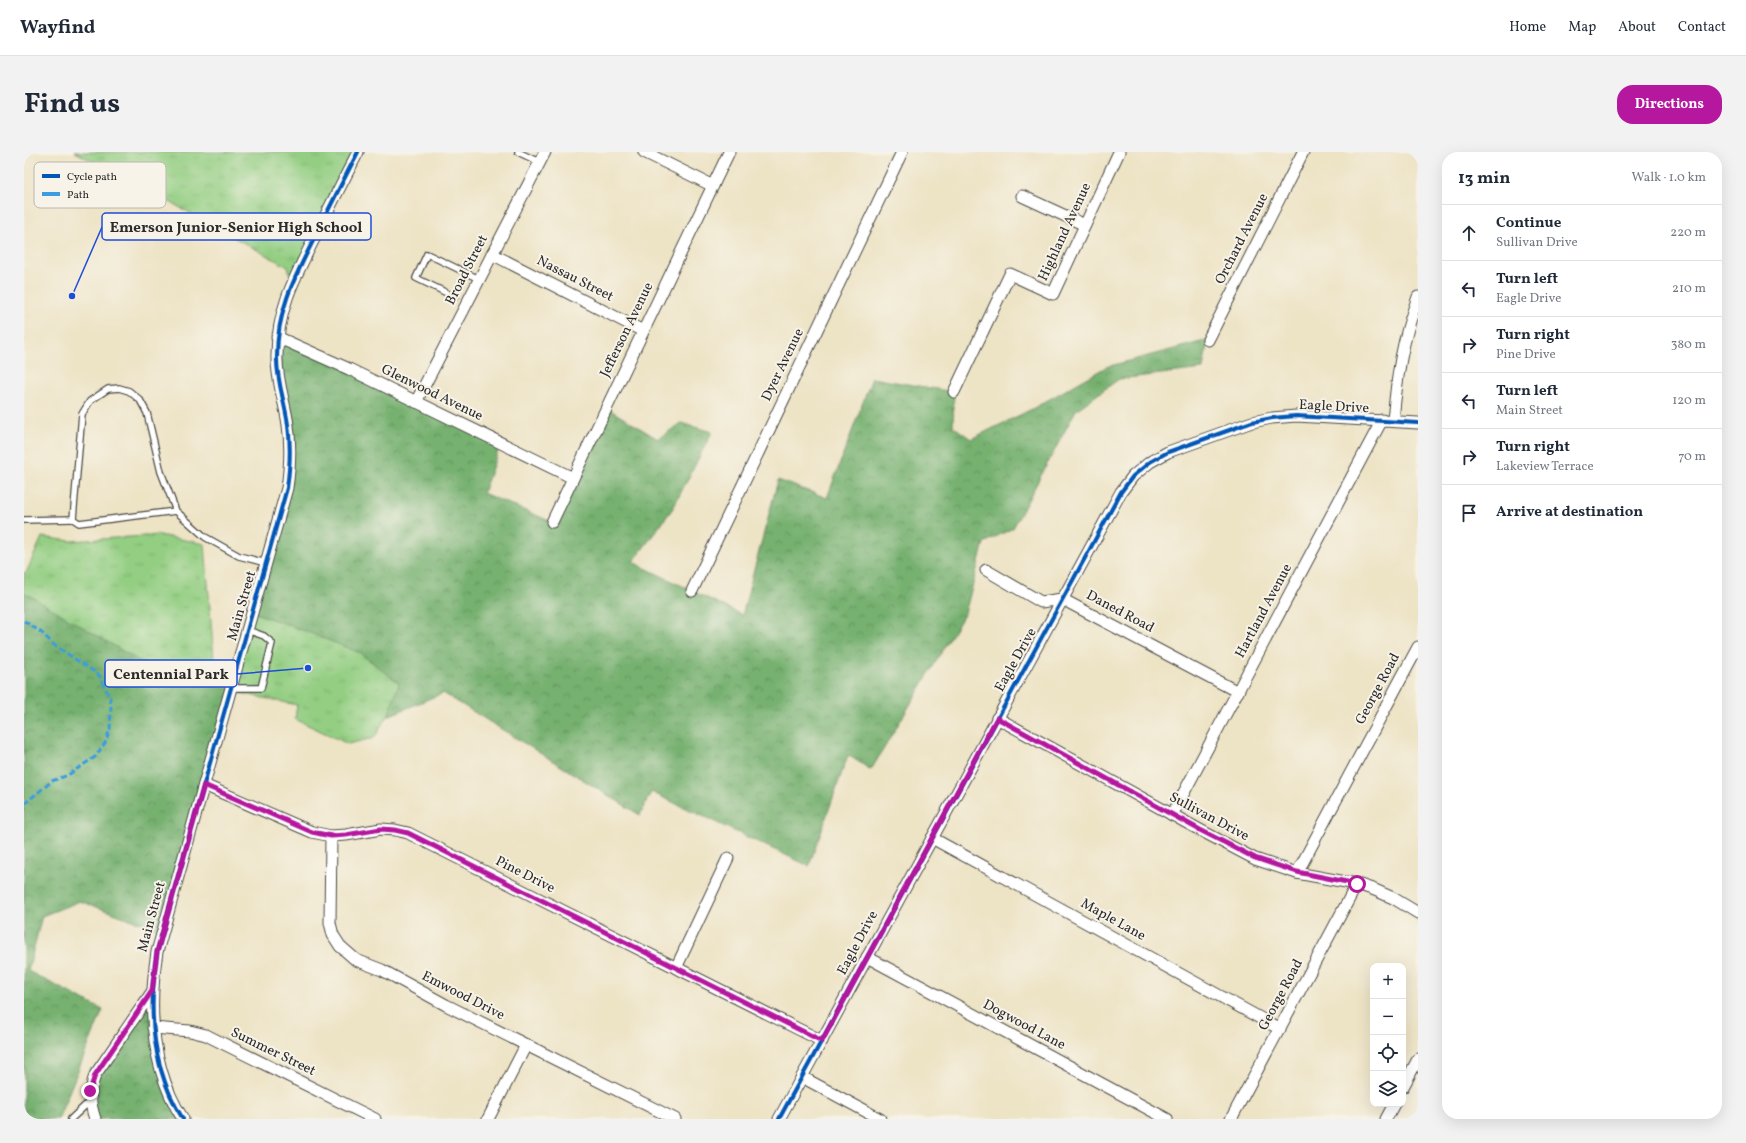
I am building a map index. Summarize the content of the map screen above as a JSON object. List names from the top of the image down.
{
  "streets": {
    "street": [
      "Highland Avenue",
      "Orchard Avenue",
      "Broad Street",
      "Nassau Street",
      "Jefferson Avenue",
      "Dyer Avenue",
      "Glenwood Avenue",
      "Eagle Drive",
      "Main Street",
      "Hartland Avenue",
      "Daned Road",
      "George Road",
      "Sullivan Drive",
      "Pine Drive",
      "Maple Lane",
      "Emwood Drive",
      "Dogwood Lane",
      "Summer Street"
    ]
  },
  "crossings": [
    ["Broad Street", "Nassau Street"],
    ["Broad Street", "Glenwood Avenue"],
    ["Nassau Street", "Jefferson Avenue"],
    ["Jefferson Avenue", "Glenwood Avenue"],
    ["Glenwood Avenue", "Main Street"],
    ["Eagle Drive", "Hartland Avenue"],
    ["Eagle Drive", "Daned Road"],
    ["Eagle Drive", "Sullivan Drive"],
    ["Eagle Drive", "Pine Drive"],
    ["Eagle Drive", "Maple Lane"],
    ["Eagle Drive", "Dogwood Lane"],
    ["Main Street", "Pine Drive"],
    ["Main Street", "Summer Street"],
    ["Hartland Avenue", "Daned Road"],
    ["Hartland Avenue", "Sullivan Drive"],
    ["George Road", "Sullivan Drive"],
    ["George Road", "Maple Lane"],
    ["Pine Drive", "Emwood Drive"]
  ],
  "places": ["Emerson Junior-Senior High School", "Centennial Park"],
  "legend": ["Cycle path", "Path"],
  "page": {
    "header": "Wayfind",
    "nav": [
      "Home",
      "Map",
      "About",
      "Contact"
    ],
    "title": "Find us",
    "buttons": "Directions",
    "heading": ["13 min", "Walk · 1.0 km"],
    "list": [
      ["Continue", "Sullivan Drive", "220 m"],
      ["Turn left", "Eagle Drive", "210 m"],
      ["Turn right", "Pine Drive", "380 m"],
      ["Turn left", "Main Street", "120 m"],
      ["Turn right", "Lakeview Terrace", "70 m"],
      "Arrive at destination"
    ],
    "map_buttons": ["+", "−"]
  }
}
